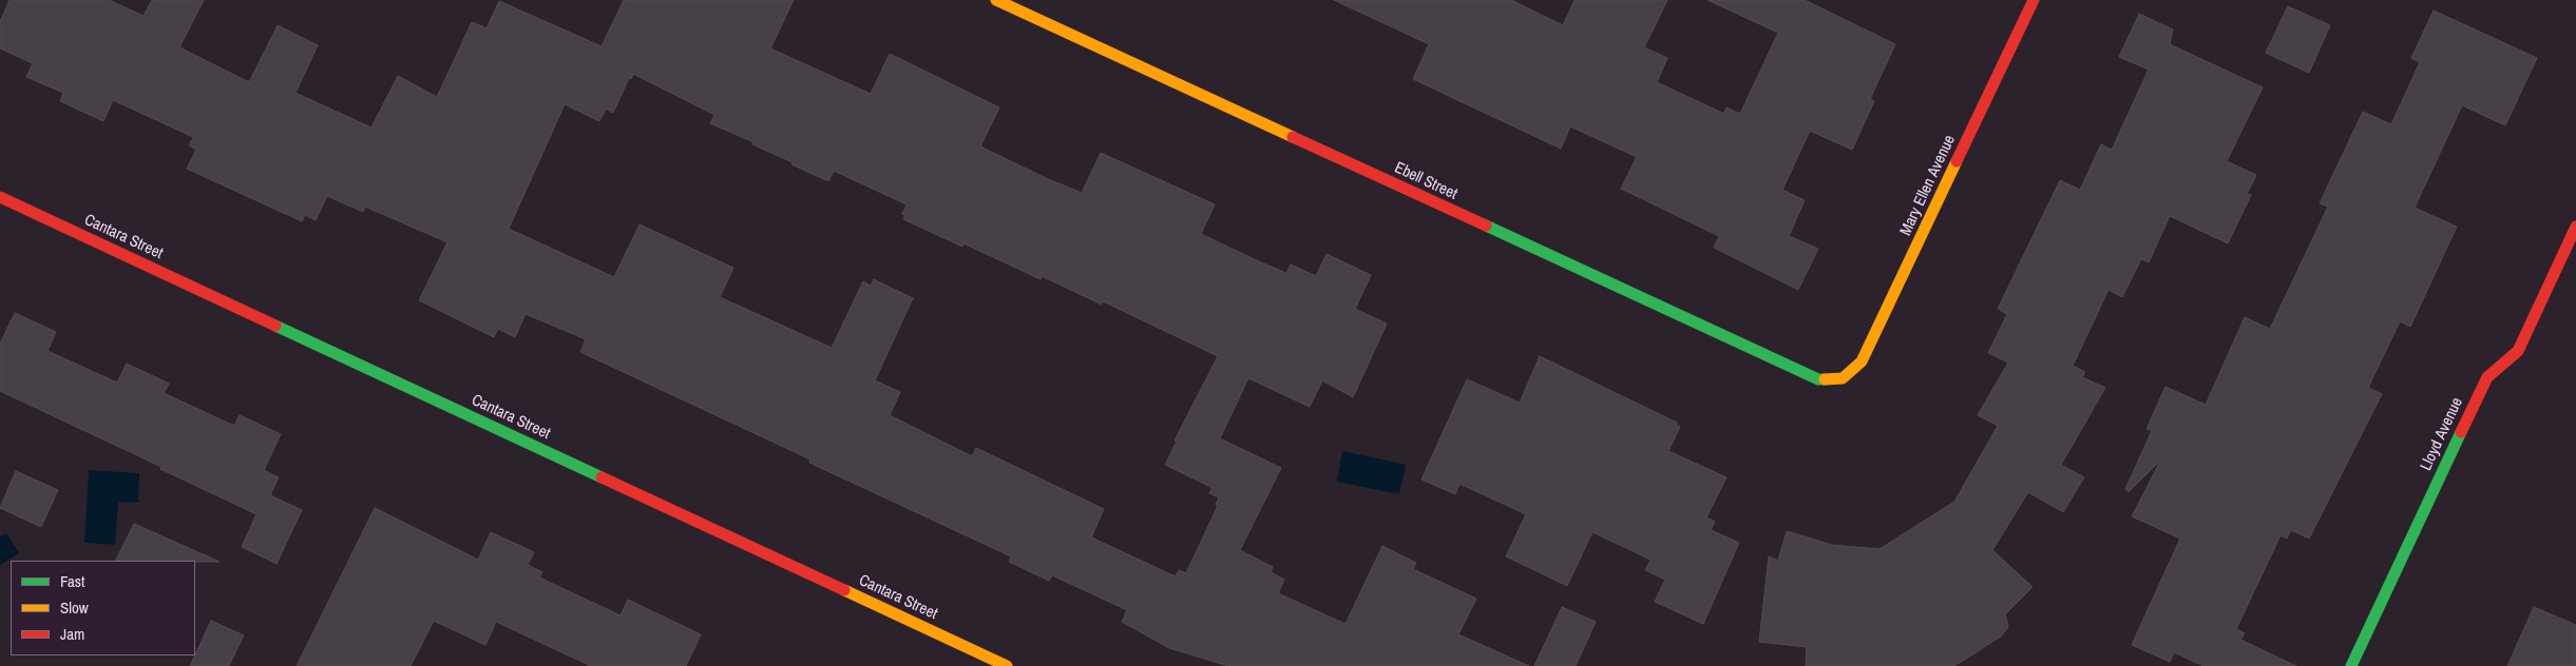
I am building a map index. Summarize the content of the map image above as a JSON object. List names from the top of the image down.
{
  "streets": {
    "street": [
      "Ebell Street",
      "Mary Ellen Avenue",
      "Cantara Street",
      "Lloyd Avenue"
    ]
  },
  "crossings": [
    ["Ebell Street", "Mary Ellen Avenue"]
  ],
  "legend": ["Fast", "Slow", "Jam"]
}
